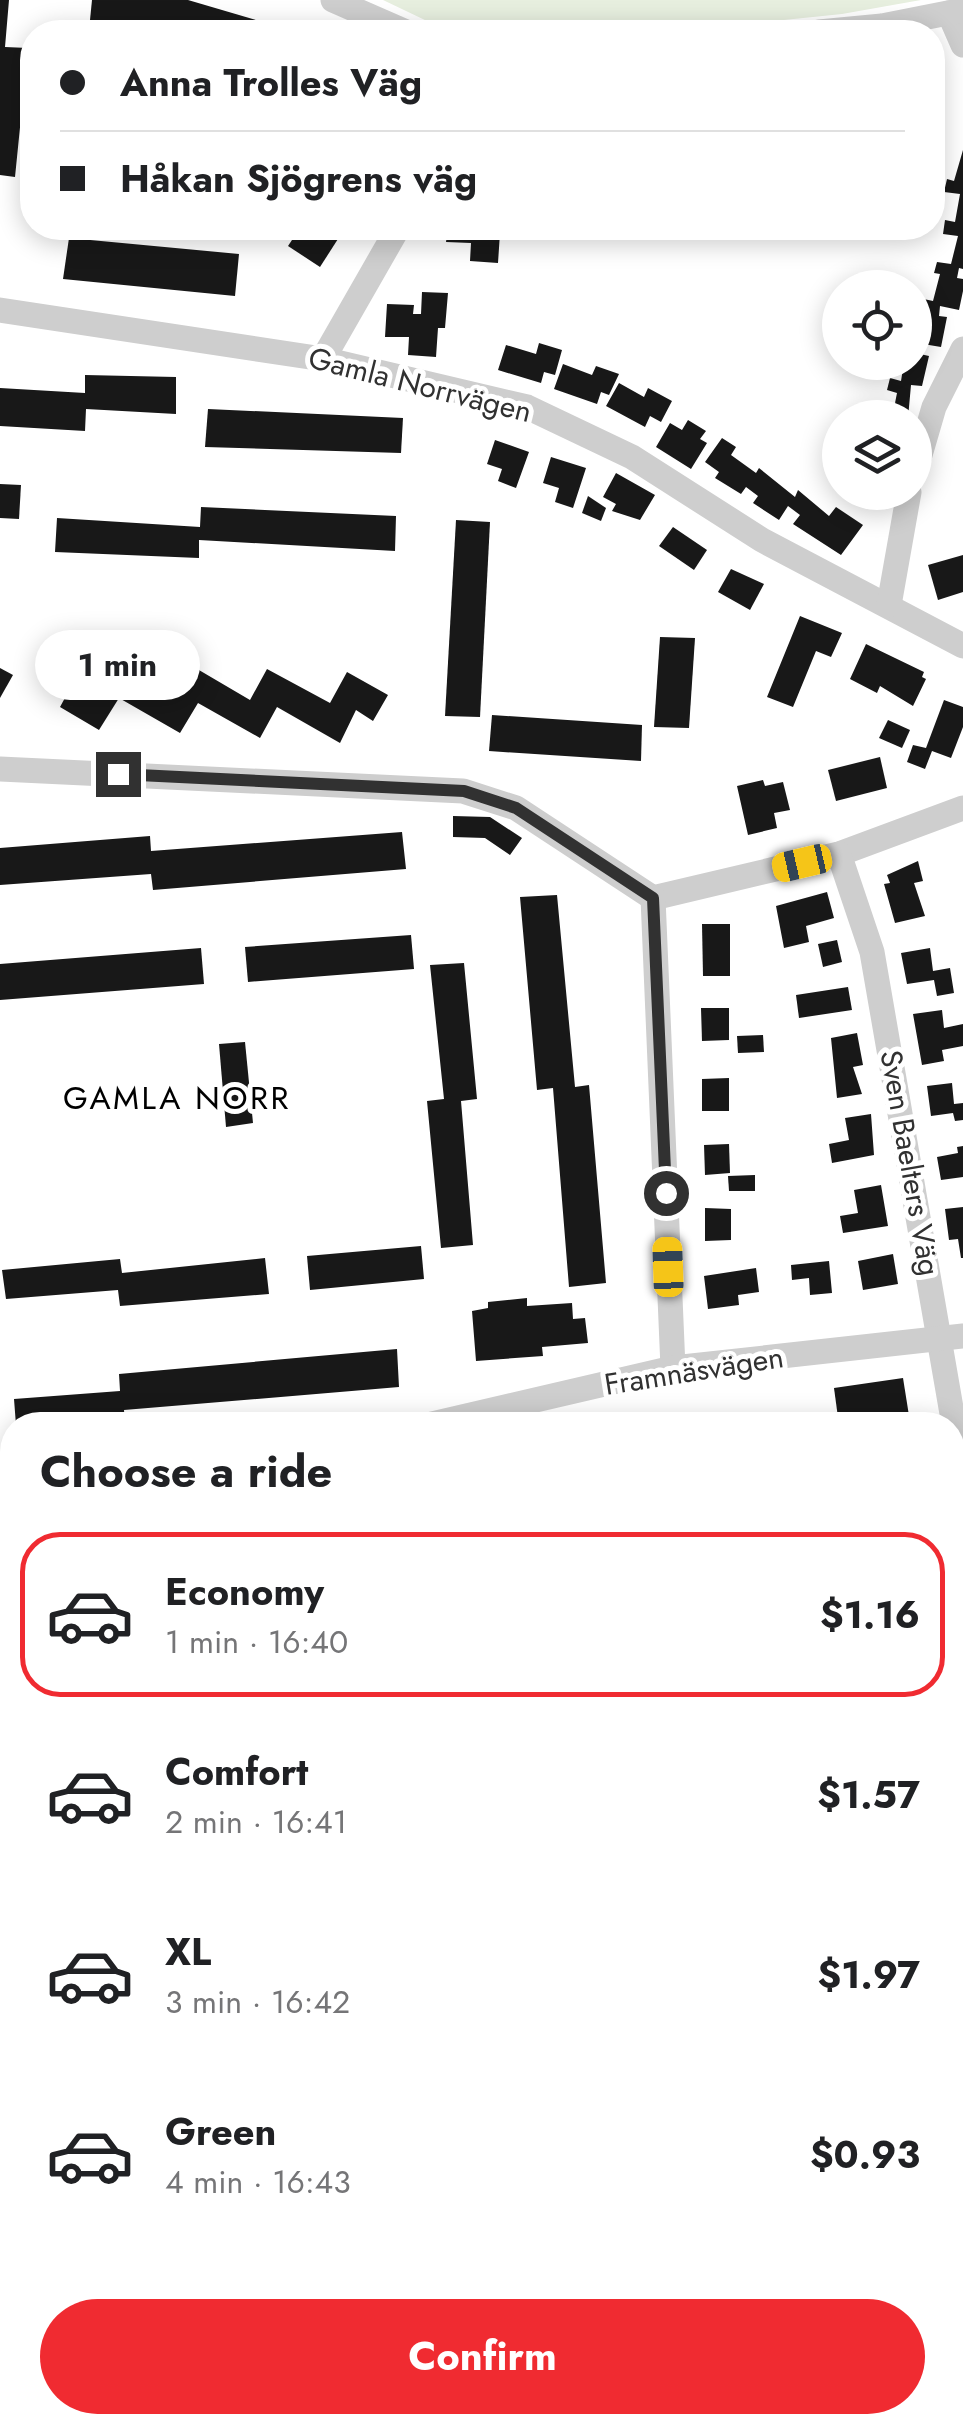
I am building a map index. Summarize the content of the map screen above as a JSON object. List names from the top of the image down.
{
  "streets": {
    "street": ["Gamla Norrvägen", "Sven Baelters Väg", "Framnäsvägen"]
  },
  "crossings": [
    ["Sven Baelters Väg", "Framnäsvägen"]
  ],
  "districts": ["GAMLA NORR"],
  "page": {
    "banner": ["Anna Trolles Väg", "Håkan Sjögrens väg"],
    "bubble": "1 min",
    "heading": "Choose a ride",
    "list": [
      {
        "name": "Economy",
        "note": "1 min · 16:40",
        "value": "$1.16"
      },
      {
        "name": "Comfort",
        "note": "2 min · 16:41",
        "value": "$1.57"
      },
      {
        "name": "XL",
        "note": "3 min · 16:42",
        "value": "$1.97"
      },
      {
        "name": "Green",
        "note": "4 min · 16:43",
        "value": "$0.93"
      }
    ],
    "buttons": "Confirm"
  }
}
